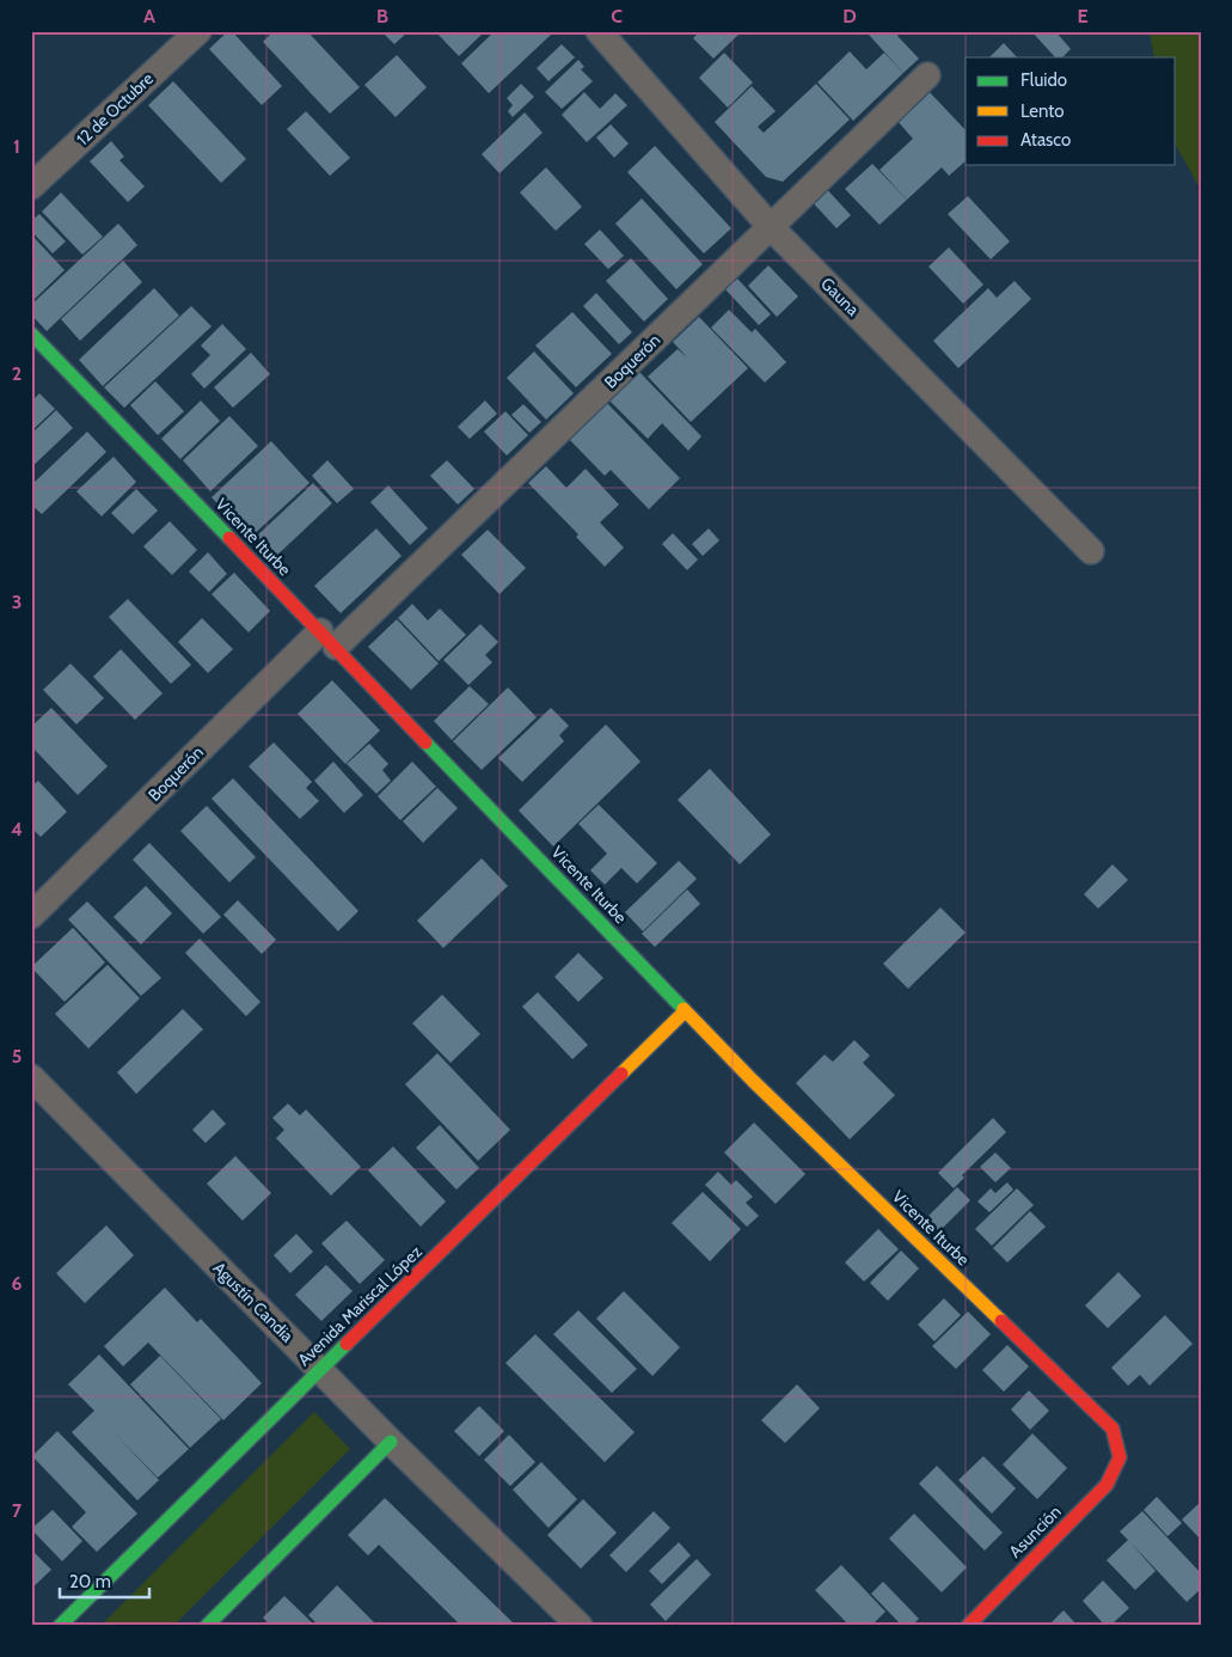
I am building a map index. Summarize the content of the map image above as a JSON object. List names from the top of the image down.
{
  "streets": {
    "street": [
      "12 de Octubre",
      "Gauna",
      "Boquerón",
      "Vicente Iturbe",
      "Agustín Candia",
      "Avenida Mariscal López",
      "Asunción"
    ]
  },
  "crossings": [
    ["Gauna", "Boquerón"],
    ["Boquerón", "Vicente Iturbe"],
    ["Vicente Iturbe", "Avenida Mariscal López"],
    ["Vicente Iturbe", "Asunción"],
    ["Agustín Candia", "Avenida Mariscal López"]
  ],
  "legend": ["Fluido", "Lento", "Atasco"],
  "scale_bar": "20 m",
  "grid": {
    "columns": [
      "A",
      "B",
      "C",
      "D",
      "E"
    ],
    "rows": [
      "1",
      "2",
      "3",
      "4",
      "5",
      "6",
      "7"
    ]
  }
}
